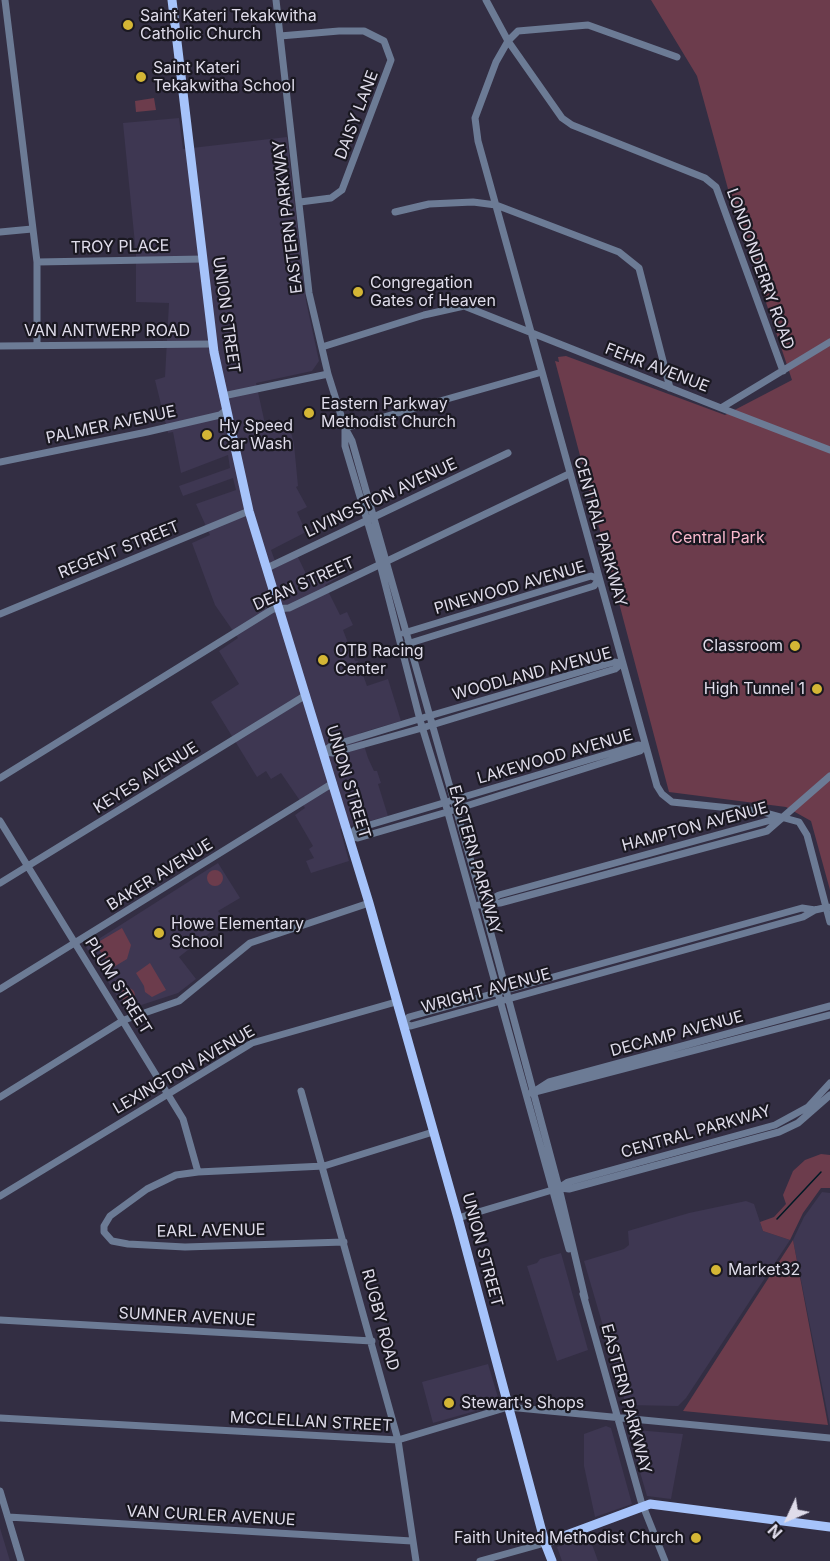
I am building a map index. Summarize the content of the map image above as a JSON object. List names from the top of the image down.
{
  "streets": {
    "main road": ["UNION STREET"],
    "street": [
      "DAISY LANE",
      "EASTERN PARKWAY",
      "TROY PLACE",
      "LONDONDERRY ROAD",
      "VAN ANTWERP ROAD",
      "FEHR AVENUE",
      "PALMER AVENUE",
      "LIVINGSTON AVENUE",
      "CENTRAL PARKWAY",
      "REGENT STREET",
      "DEAN STREET",
      "PINEWOOD AVENUE",
      "WOODLAND AVENUE",
      "LAKEWOOD AVENUE",
      "KEYES AVENUE",
      "HAMPTON AVENUE",
      "BAKER AVENUE",
      "PLUM STREET",
      "WRIGHT AVENUE",
      "DECAMP AVENUE",
      "LEXINGTON AVENUE",
      "EARL AVENUE",
      "SUMNER AVENUE",
      "RUGBY ROAD",
      "MCCLELLAN STREET",
      "VAN CURLER AVENUE"
    ]
  },
  "crossings": [
    ["DAISY LANE", "EASTERN PARKWAY"],
    ["EASTERN PARKWAY", "FEHR AVENUE"],
    ["EASTERN PARKWAY", "LIVINGSTON AVENUE"],
    ["EASTERN PARKWAY", "CENTRAL PARKWAY"],
    ["EASTERN PARKWAY", "DEAN STREET"],
    ["EASTERN PARKWAY", "PINEWOOD AVENUE"],
    ["EASTERN PARKWAY", "WOODLAND AVENUE"],
    ["EASTERN PARKWAY", "LAKEWOOD AVENUE"],
    ["EASTERN PARKWAY", "HAMPTON AVENUE"],
    ["EASTERN PARKWAY", "WRIGHT AVENUE"],
    ["EASTERN PARKWAY", "DECAMP AVENUE"],
    ["EASTERN PARKWAY", "MCCLELLAN STREET"],
    ["TROY PLACE", "UNION STREET"],
    ["LONDONDERRY ROAD", "FEHR AVENUE"],
    ["LONDONDERRY ROAD", "CENTRAL PARKWAY"],
    ["UNION STREET", "VAN ANTWERP ROAD"],
    ["UNION STREET", "PALMER AVENUE"],
    ["UNION STREET", "LIVINGSTON AVENUE"],
    ["UNION STREET", "CENTRAL PARKWAY"],
    ["UNION STREET", "REGENT STREET"],
    ["UNION STREET", "DEAN STREET"],
    ["UNION STREET", "WOODLAND AVENUE"],
    ["UNION STREET", "LAKEWOOD AVENUE"],
    ["UNION STREET", "KEYES AVENUE"],
    ["UNION STREET", "BAKER AVENUE"],
    ["UNION STREET", "WRIGHT AVENUE"],
    ["UNION STREET", "LEXINGTON AVENUE"],
    ["UNION STREET", "MCCLELLAN STREET"],
    ["FEHR AVENUE", "CENTRAL PARKWAY"],
    ["CENTRAL PARKWAY", "DEAN STREET"],
    ["CENTRAL PARKWAY", "PINEWOOD AVENUE"],
    ["CENTRAL PARKWAY", "WOODLAND AVENUE"],
    ["CENTRAL PARKWAY", "LAKEWOOD AVENUE"],
    ["CENTRAL PARKWAY", "HAMPTON AVENUE"],
    ["CENTRAL PARKWAY", "WRIGHT AVENUE"],
    ["KEYES AVENUE", "PLUM STREET"],
    ["BAKER AVENUE", "PLUM STREET"],
    ["PLUM STREET", "LEXINGTON AVENUE"],
    ["PLUM STREET", "EARL AVENUE"],
    ["EARL AVENUE", "RUGBY ROAD"],
    ["SUMNER AVENUE", "RUGBY ROAD"],
    ["RUGBY ROAD", "MCCLELLAN STREET"],
    ["RUGBY ROAD", "VAN CURLER AVENUE"]
  ],
  "parks": ["Central Park"],
  "places": [
    "Saint Kateri Tekakwitha Catholic Church",
    "Saint Kateri Tekakwitha School",
    "Congregation Gates of Heaven",
    "Eastern Parkway Methodist Church",
    "Hy Speed Car Wash",
    "Classroom",
    "OTB Racing Center",
    "High Tunnel 1",
    "Howe Elementary School",
    "Market32",
    "Stewart's Shops",
    "Faith United Methodist Church"
  ],
  "north": "bottom left"
}
